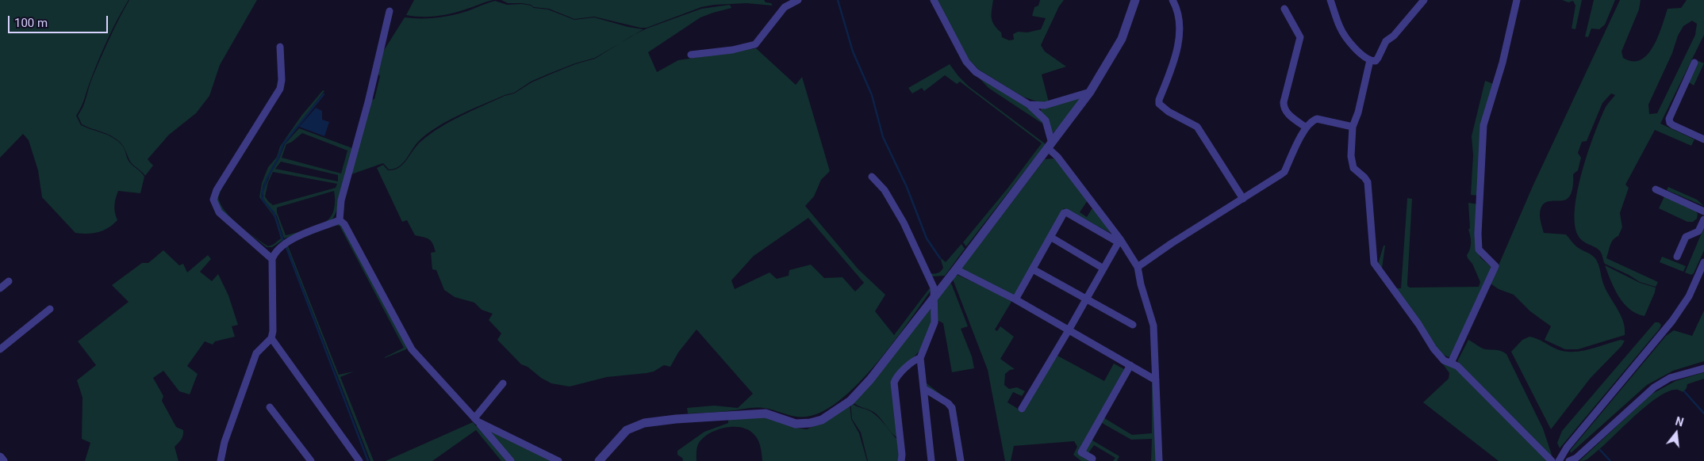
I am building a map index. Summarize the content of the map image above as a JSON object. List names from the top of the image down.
{
  "scale_bar": "100 m",
  "north": "top"
}
